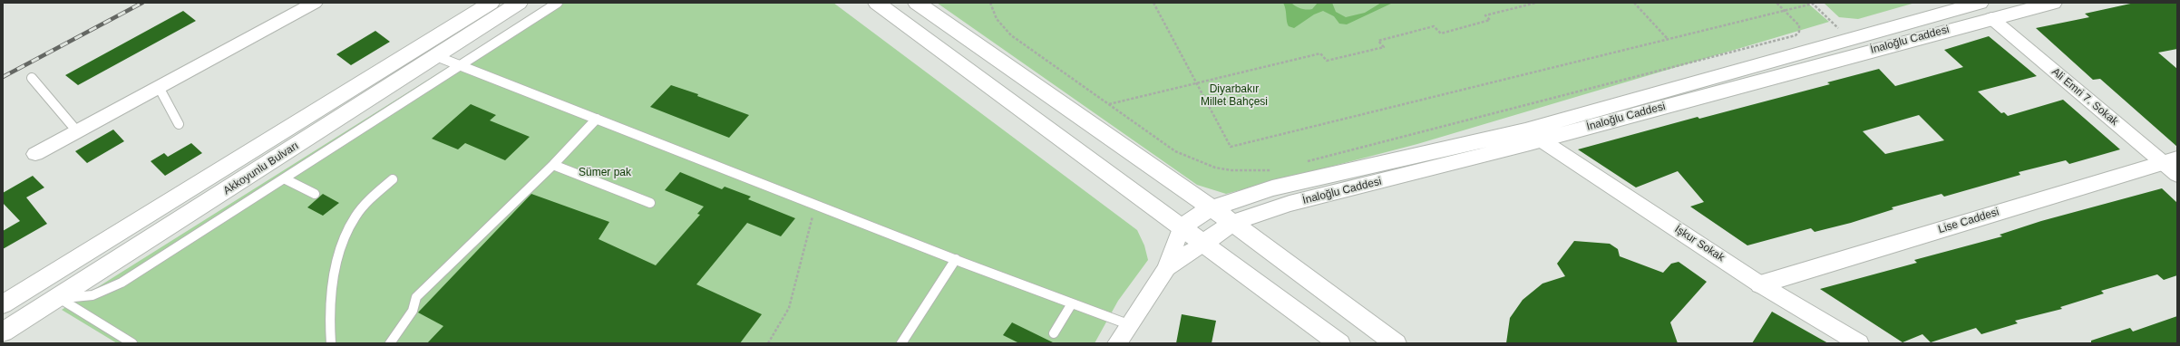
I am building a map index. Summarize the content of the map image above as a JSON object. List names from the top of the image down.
{
  "streets": {
    "main road": ["İnaloğlu Caddesi", "Akkoyunlu Bulvarı", "Lise Caddesi"],
    "street": ["Ali Emri 7. Sokak", "İşkur Sokak"]
  },
  "crossings": [
    ["İnaloğlu Caddesi", "Ali Emri 7. Sokak"],
    ["İnaloğlu Caddesi", "İşkur Sokak"],
    ["Ali Emri 7. Sokak", "Lise Caddesi"],
    ["Lise Caddesi", "İşkur Sokak"]
  ],
  "parks": ["Diyarbakır Millet Bahçesi", "Sümer pak"]
}
